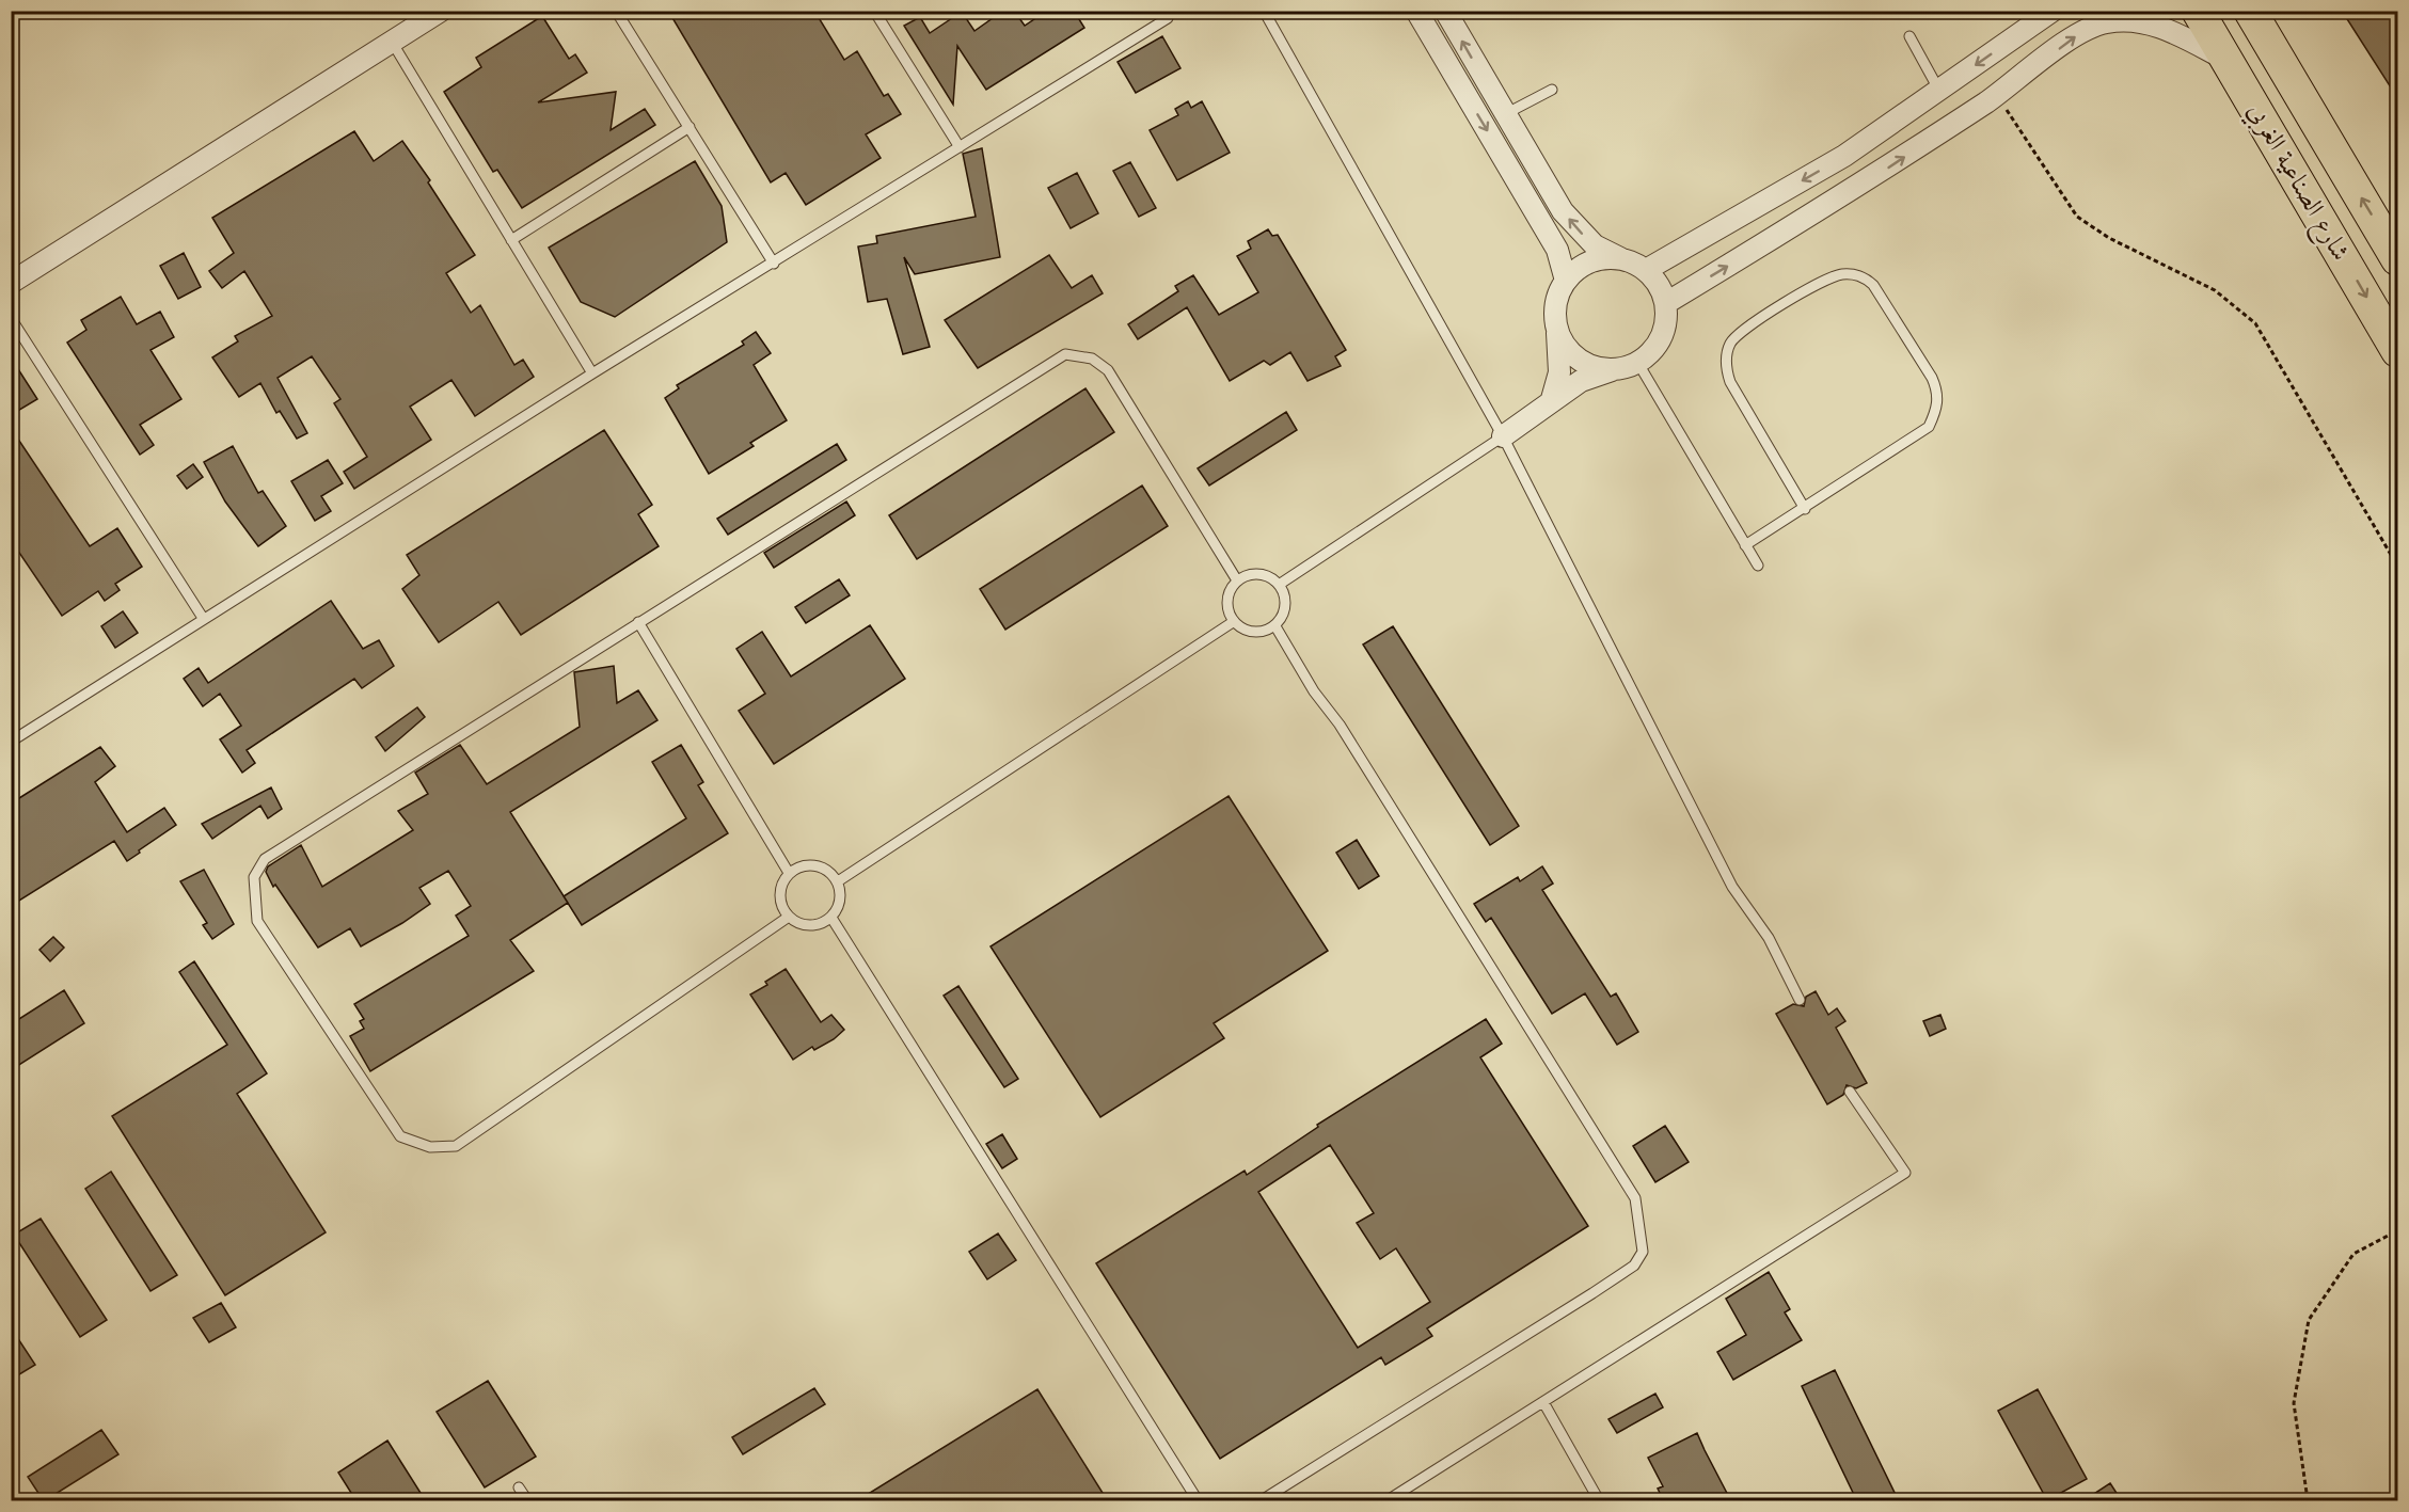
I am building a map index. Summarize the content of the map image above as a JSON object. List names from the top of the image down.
{
  "streets": {
    "main road": ["شارع الصناعية الغربي"]
  }
}
